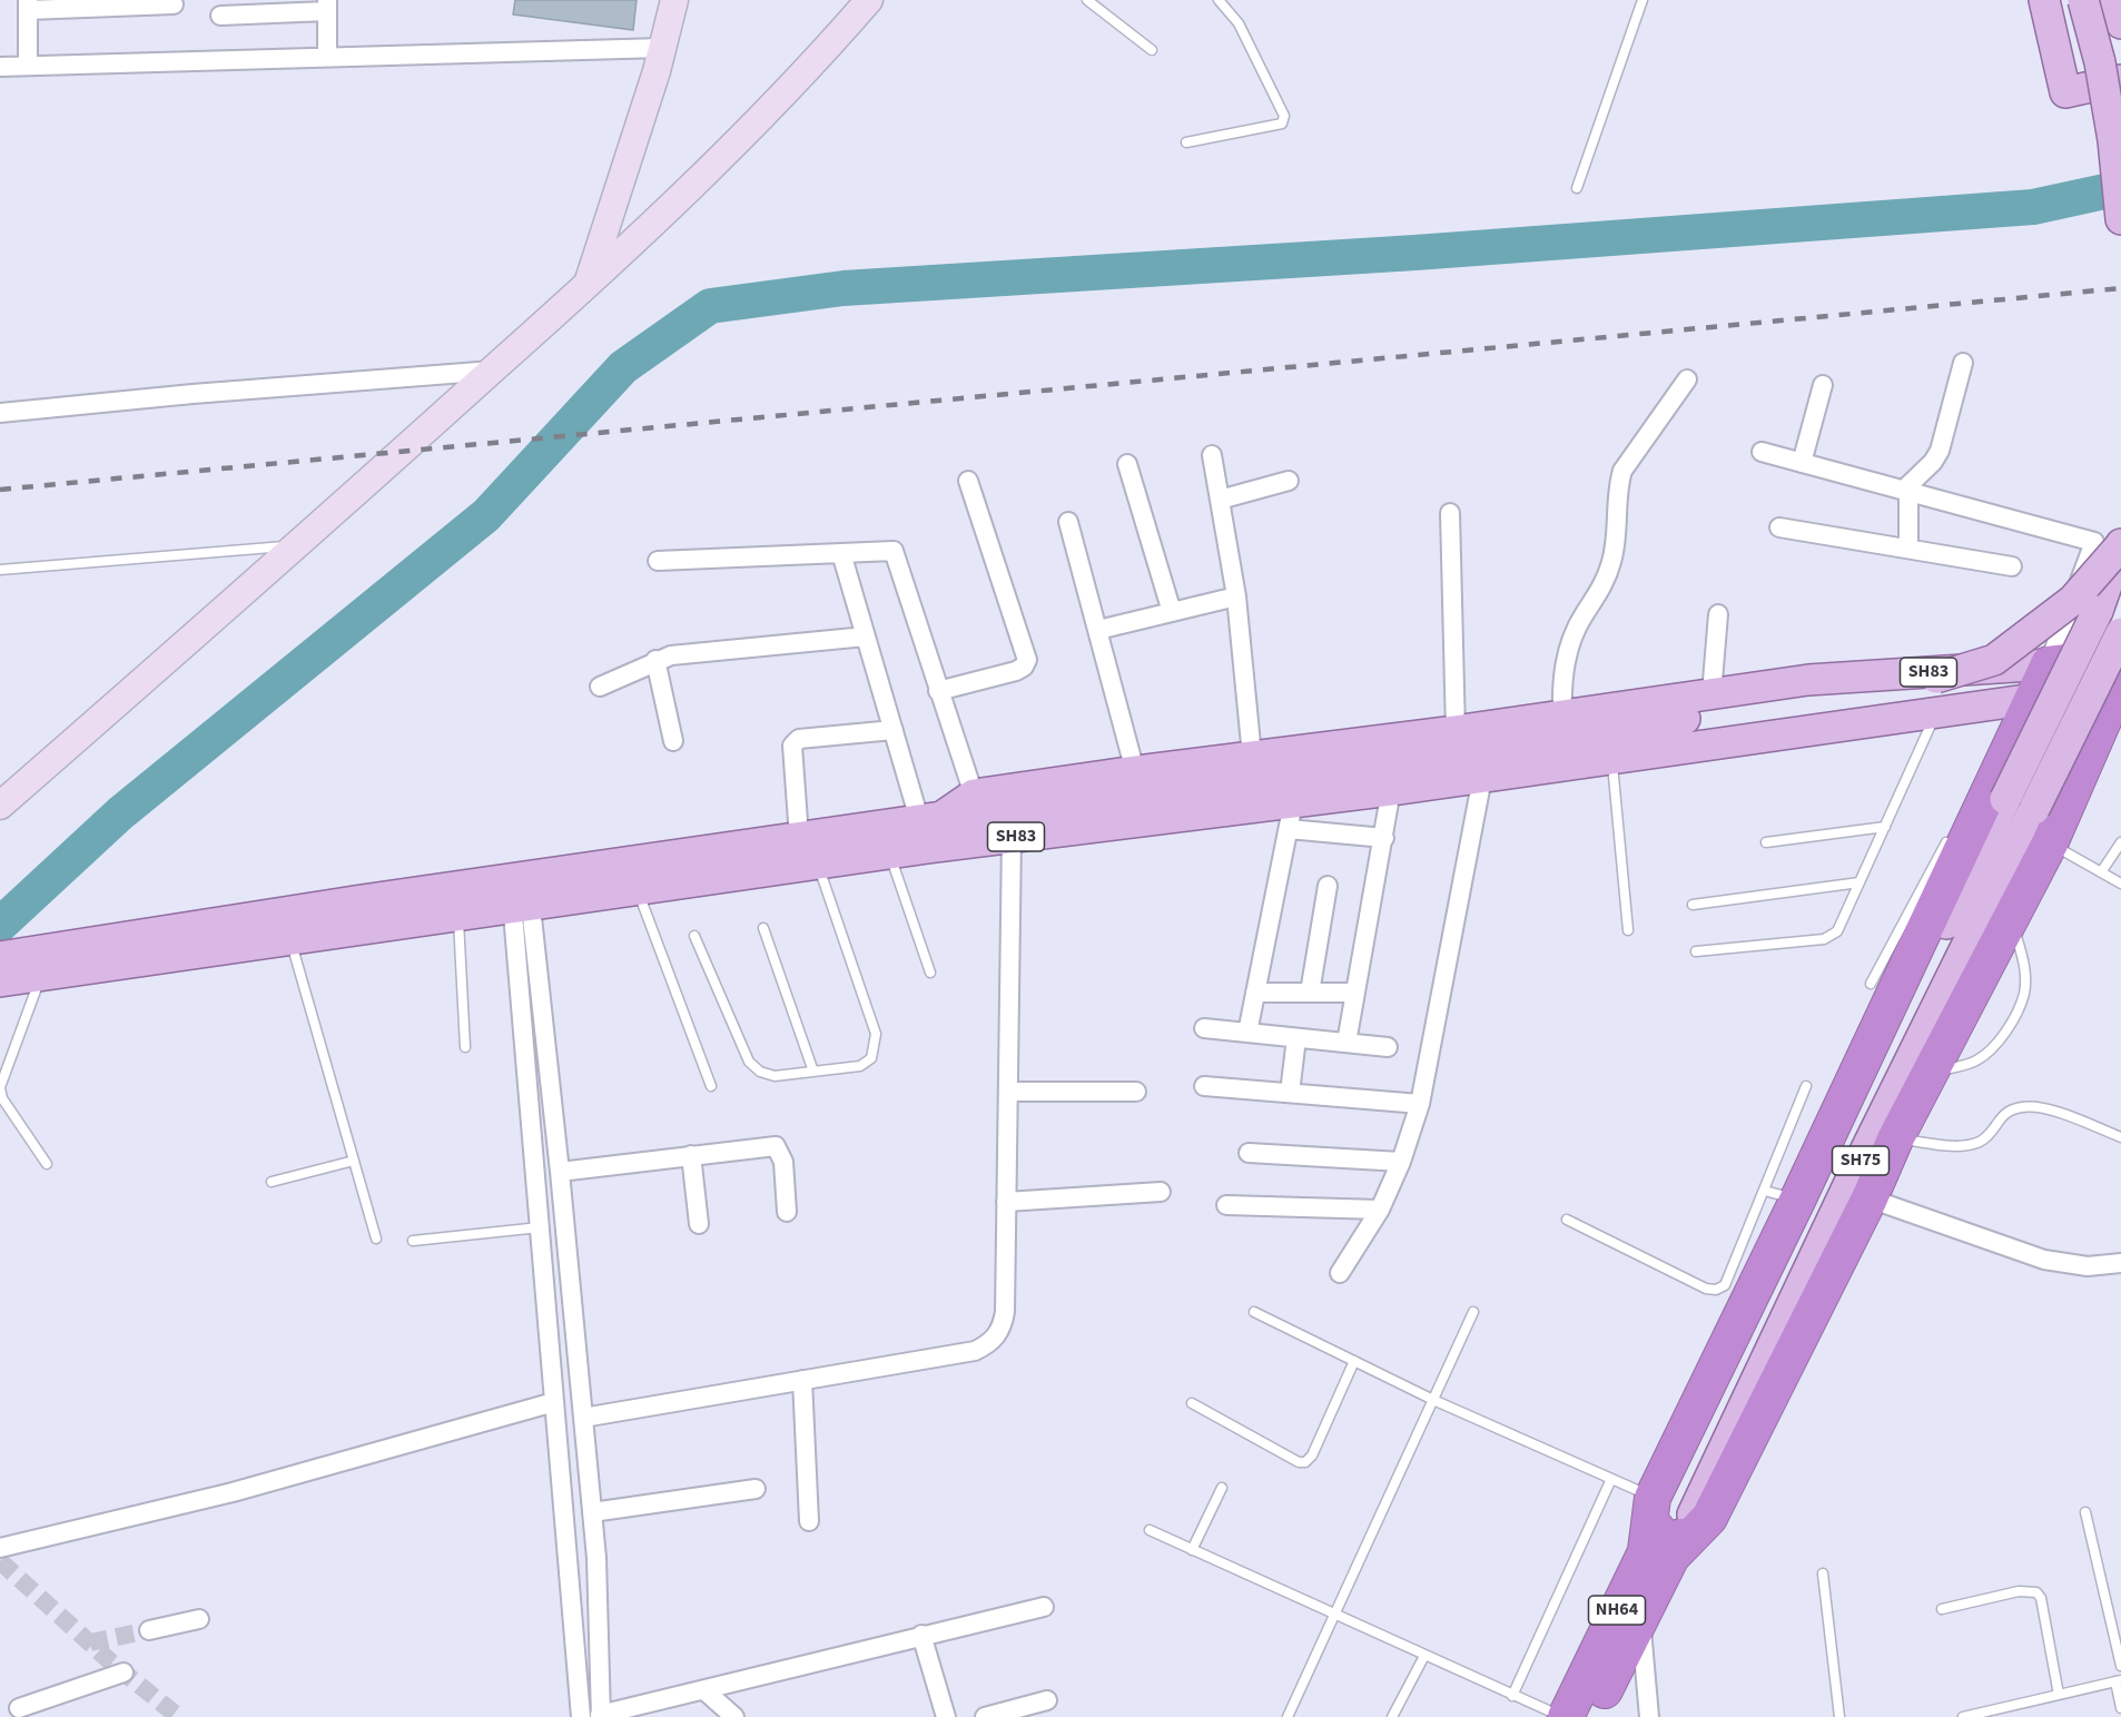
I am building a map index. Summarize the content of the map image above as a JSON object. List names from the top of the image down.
{
  "streets": {
    "highway": ["NH64"],
    "main road": ["SH83", "SH75"]
  },
  "crossings": [
    ["SH75", "NH64"]
  ]
}
